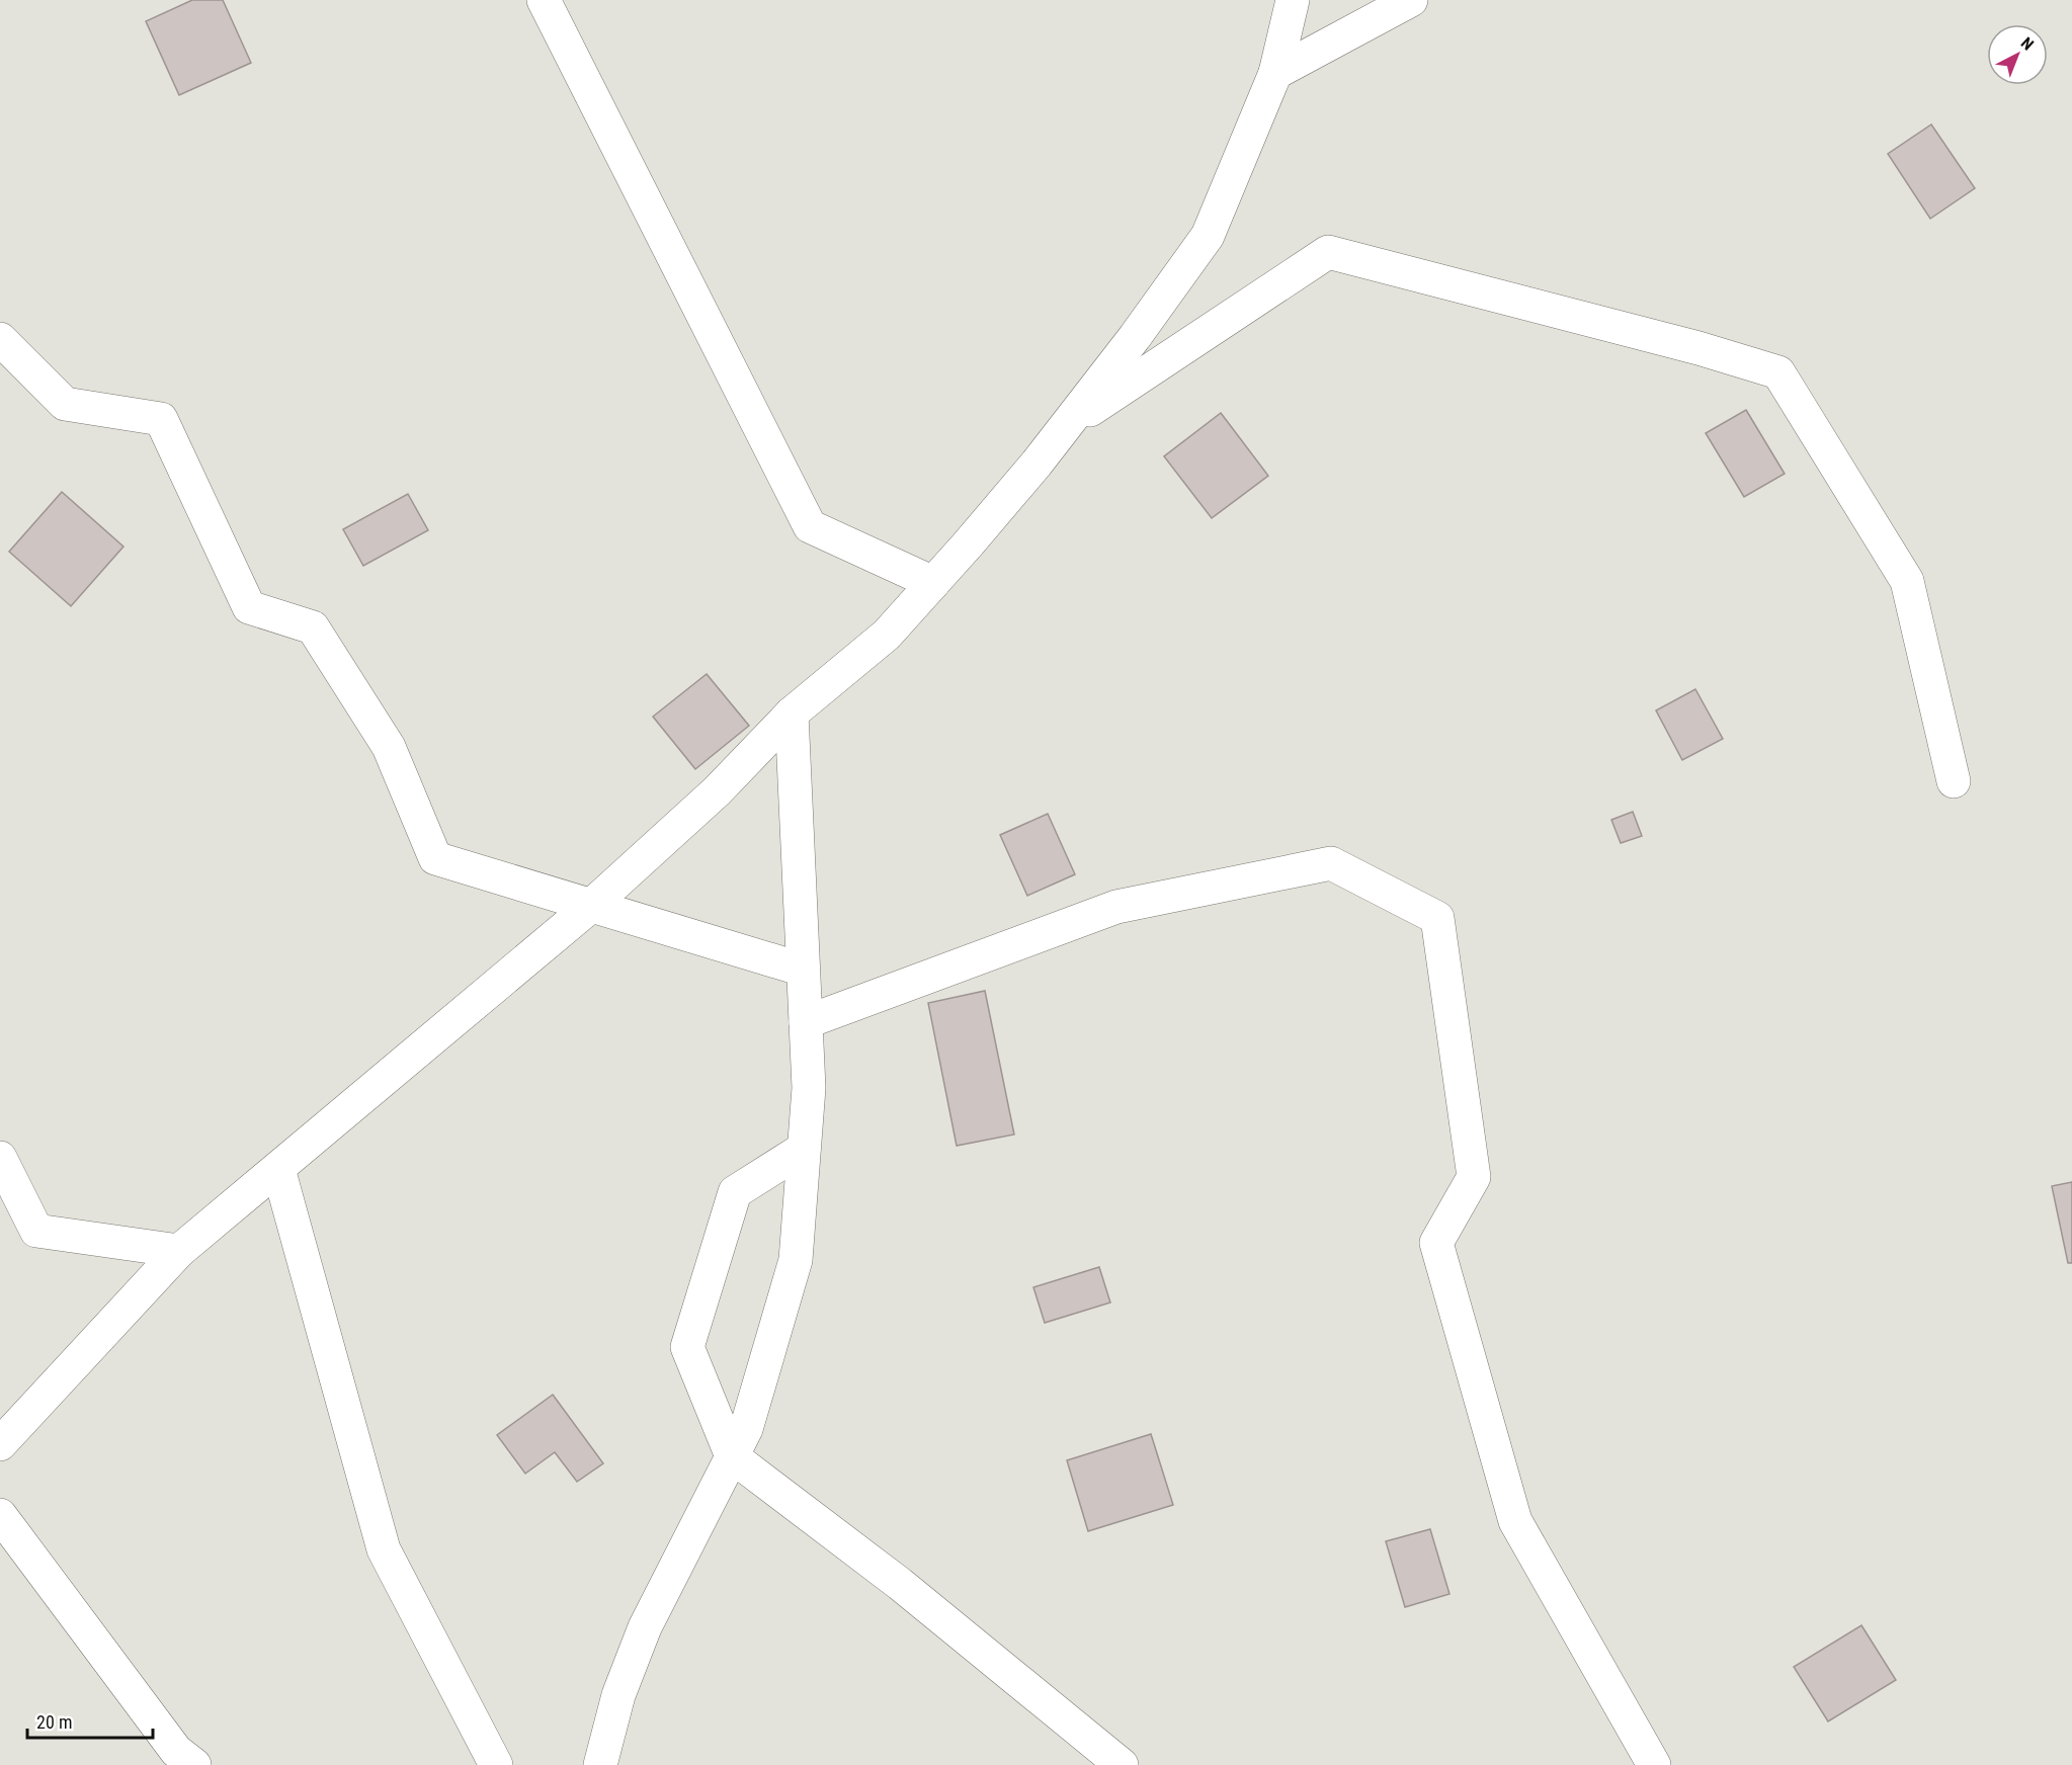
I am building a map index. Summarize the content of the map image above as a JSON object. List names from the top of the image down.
{
  "scale_bar": "20 m",
  "north": "top right"
}
